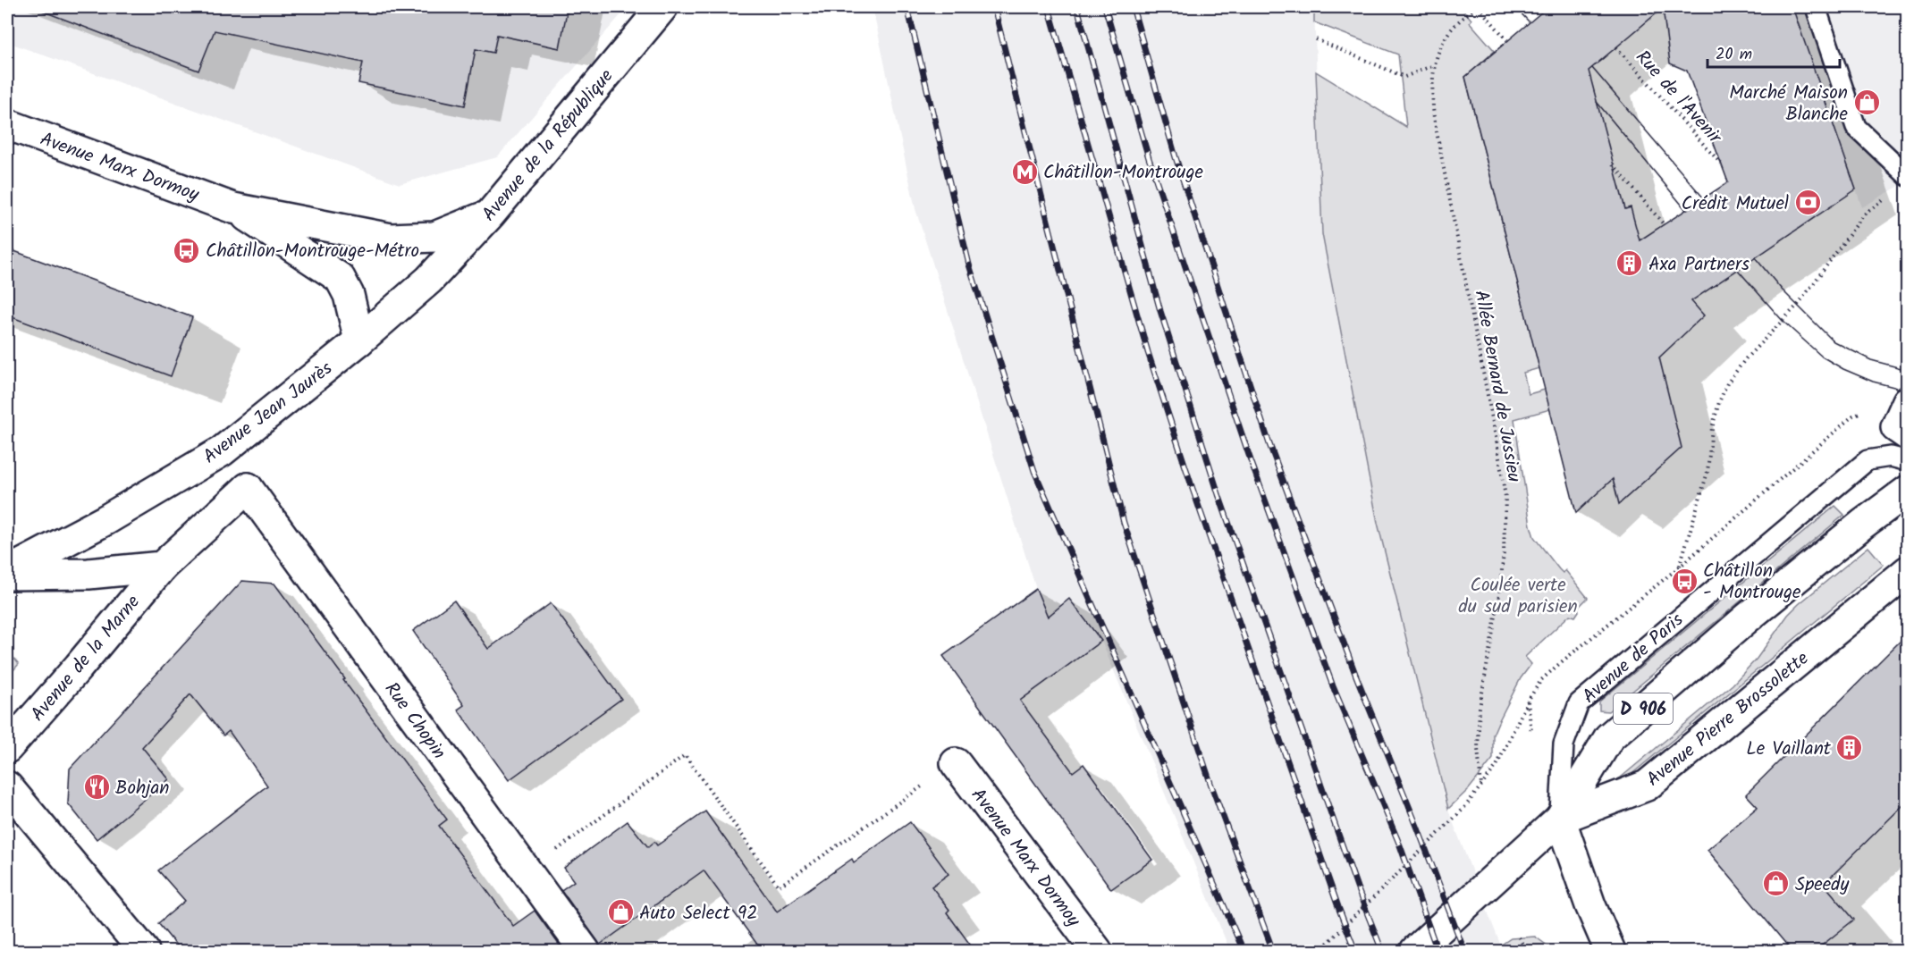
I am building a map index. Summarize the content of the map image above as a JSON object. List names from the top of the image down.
{
  "streets": {
    "main road": [
      "Avenue de la République",
      "Avenue Marx Dormoy",
      "Avenue Jean Jaurès",
      "Avenue de la Marne",
      "D 906",
      "Avenue Pierre Brossolette",
      "Rue Chopin"
    ],
    "lane": ["Avenue de Paris"],
    "path": ["Rue de l'Avenir", "Allée Bernard de Jussieu"]
  },
  "crossings": [
    ["Avenue de la République", "Avenue Marx Dormoy"],
    ["Avenue de la République", "Avenue Jean Jaurès"],
    ["Avenue Marx Dormoy", "Avenue Jean Jaurès"],
    ["Avenue Jean Jaurès", "Avenue de la Marne"],
    ["Avenue Jean Jaurès", "Rue Chopin"],
    ["Avenue de la Marne", "Rue Chopin"],
    ["Avenue de Paris", "D 906"],
    ["Avenue de Paris", "Avenue Pierre Brossolette"],
    ["D 906", "Avenue Pierre Brossolette"]
  ],
  "parks": ["Coulée verte du sud parisien"],
  "places": {
    "shop": ["Marché Maison Blanche", "Speedy", "Auto Select 92"],
    "metro station": ["Châtillon-Montrouge"],
    "bank": ["Crédit Mutuel"],
    "bus stop": ["Châtillon-Montrouge-Métro", "Châtillon - Montrouge"],
    "building": ["Axa Partners", "Le Vaillant"],
    "restaurant": ["Bohjan"]
  },
  "scale_bar": "20 m"
}
